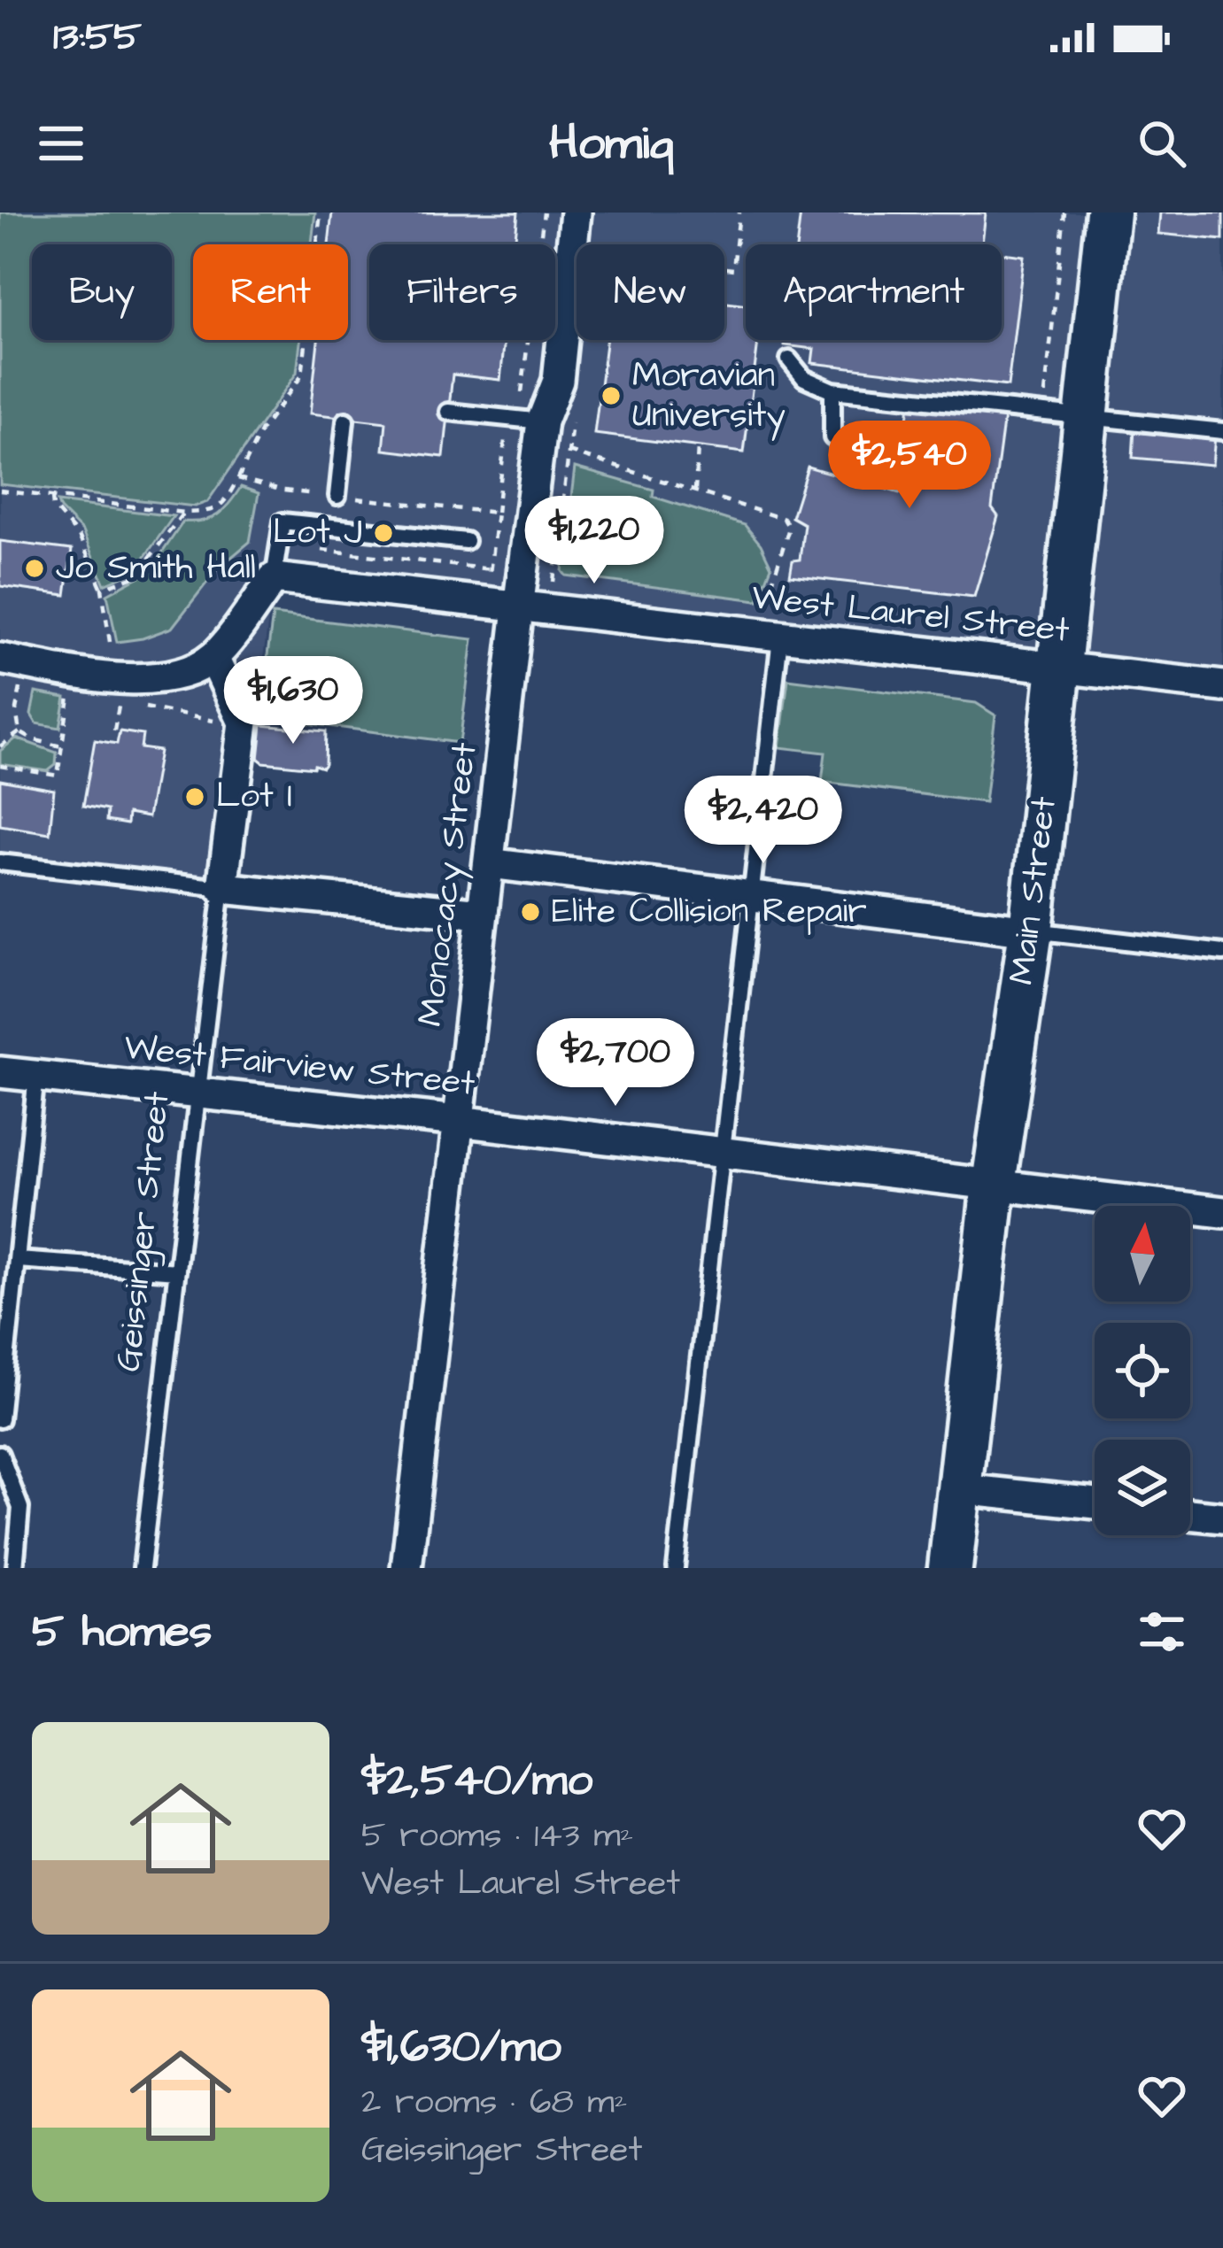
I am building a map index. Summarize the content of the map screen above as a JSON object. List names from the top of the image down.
{
  "streets": {
    "street": [
      "West Laurel Street",
      "Monocacy Street",
      "Main Street",
      "West Fairview Street",
      "Geissinger Street"
    ]
  },
  "crossings": [
    ["West Laurel Street", "Monocacy Street"],
    ["West Laurel Street", "Main Street"],
    ["Monocacy Street", "West Fairview Street"],
    ["Main Street", "West Fairview Street"],
    ["West Fairview Street", "Geissinger Street"]
  ],
  "places": [
    "Moravian University",
    "Lot J",
    "Jo Smith Hall",
    "Lot I",
    "Elite Collision Repair"
  ],
  "north": "top",
  "page": {
    "status": "13:55",
    "header": "Homiq",
    "chip": [
      "Buy",
      "Rent",
      "Filters",
      "New",
      "Apartment"
    ],
    "price": [
      "$2,540",
      "$1,220",
      "$1,630",
      "$2,420",
      "$2,700"
    ],
    "heading": "5 homes",
    "list": [
      {
        "name": "$2,540/mo",
        "note": "5 rooms · 143 m² · West Laurel Street"
      },
      {
        "name": "$1,630/mo",
        "note": "2 rooms · 68 m² · Geissinger Street"
      }
    ]
  }
}
